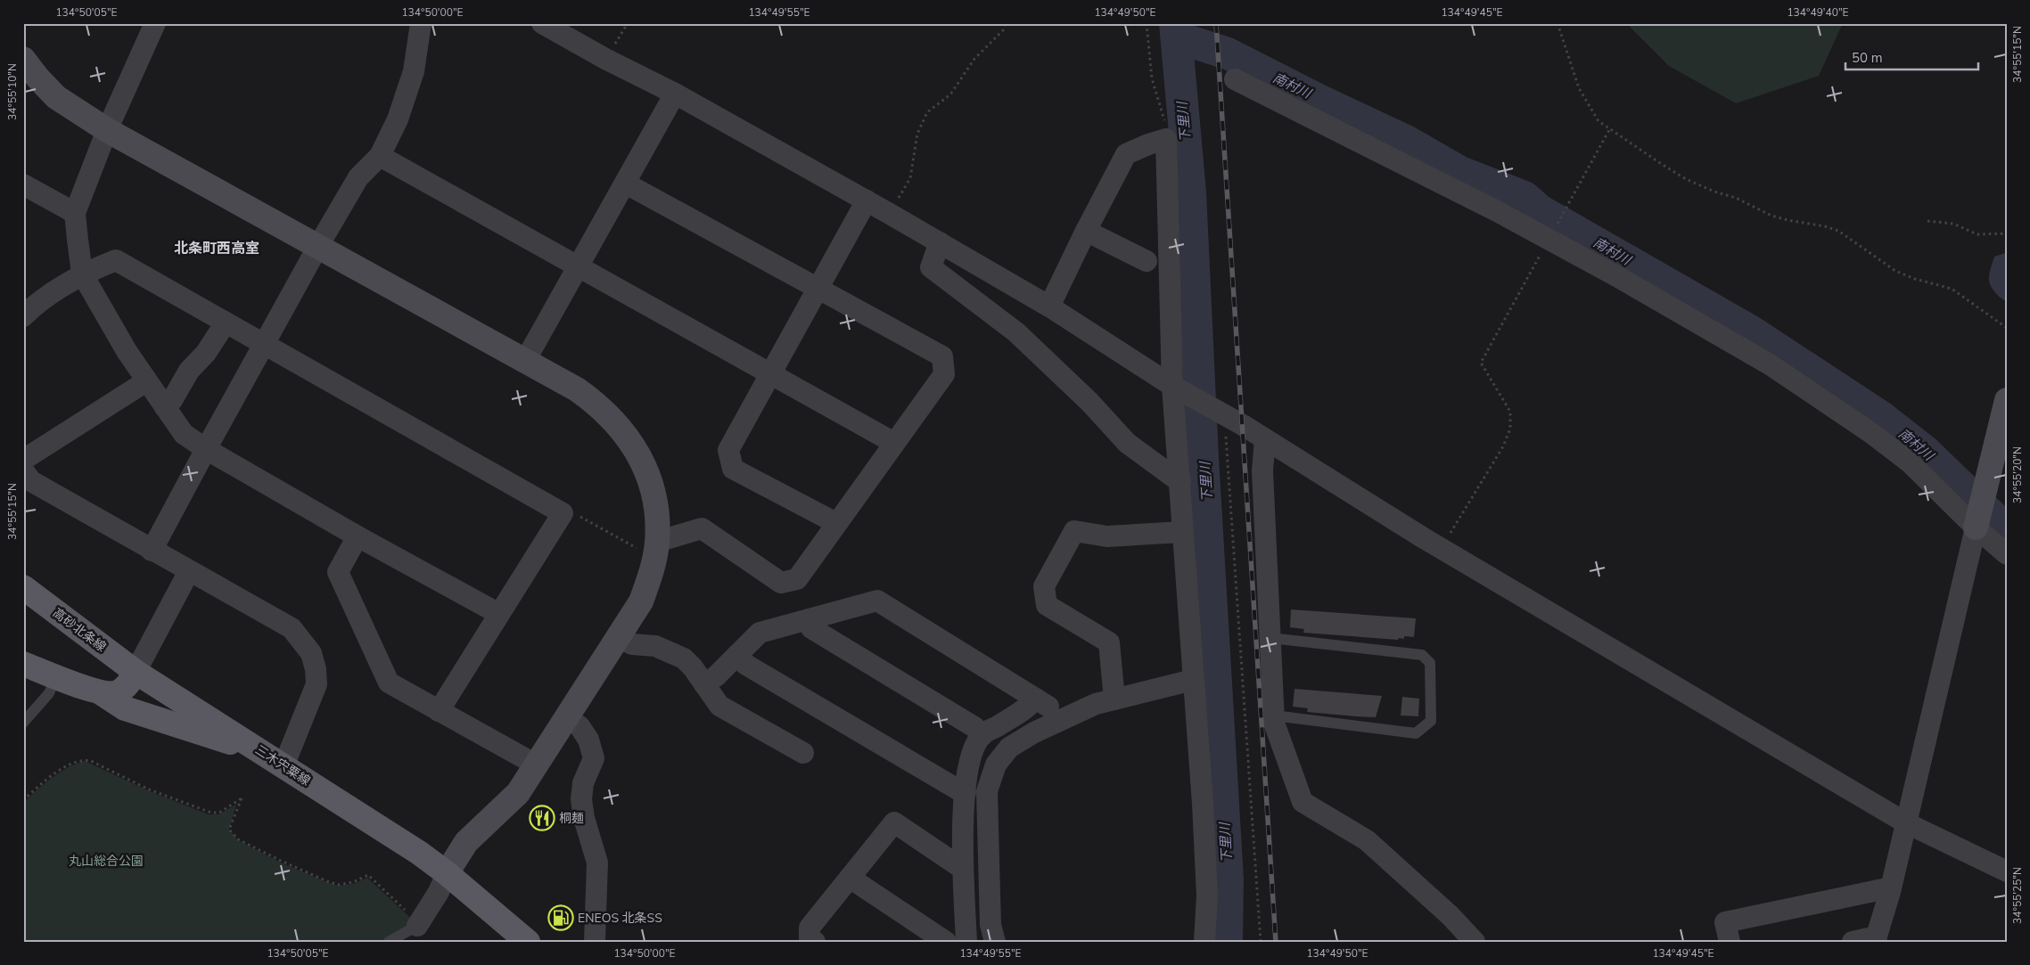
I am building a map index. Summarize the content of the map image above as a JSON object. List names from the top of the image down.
{
  "streets": {
    "main road": ["高砂北条線", "三木宍粟線"]
  },
  "crossings": [
    ["高砂北条線", "三木宍粟線"]
  ],
  "districts": ["北条町西高室"],
  "water": ["南村川", "下里川"],
  "parks": ["丸山総合公園"],
  "places": {
    "restaurant": ["桐麺"],
    "fuel station": ["ENEOS 北条SS"]
  },
  "scale_bar": "50 m",
  "coordinates": [
    "134°50'05\"E",
    "134°50'00\"E",
    "134°49'55\"E",
    "134°49'50\"E",
    "134°49'45\"E",
    "134°49'40\"E",
    "34°55'15\"N",
    "34°55'10\"N",
    "34°55'20\"N",
    "34°55'25\"N"
  ]
}
